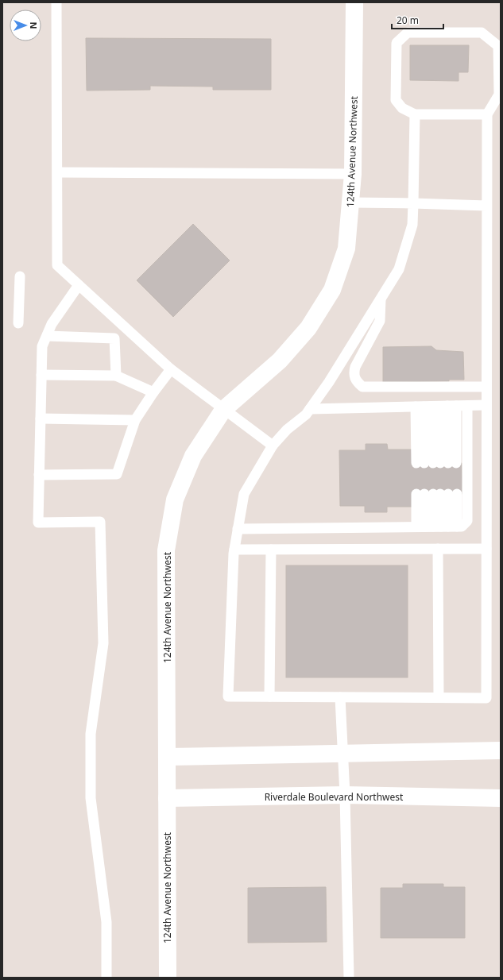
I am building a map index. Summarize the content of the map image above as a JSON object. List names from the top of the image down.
{
  "streets": {
    "street": ["124th Avenue Northwest", "Riverdale Boulevard Northwest"]
  },
  "crossings": [
    ["124th Avenue Northwest", "Riverdale Boulevard Northwest"]
  ],
  "scale_bar": "20 m",
  "north": "right"
}
